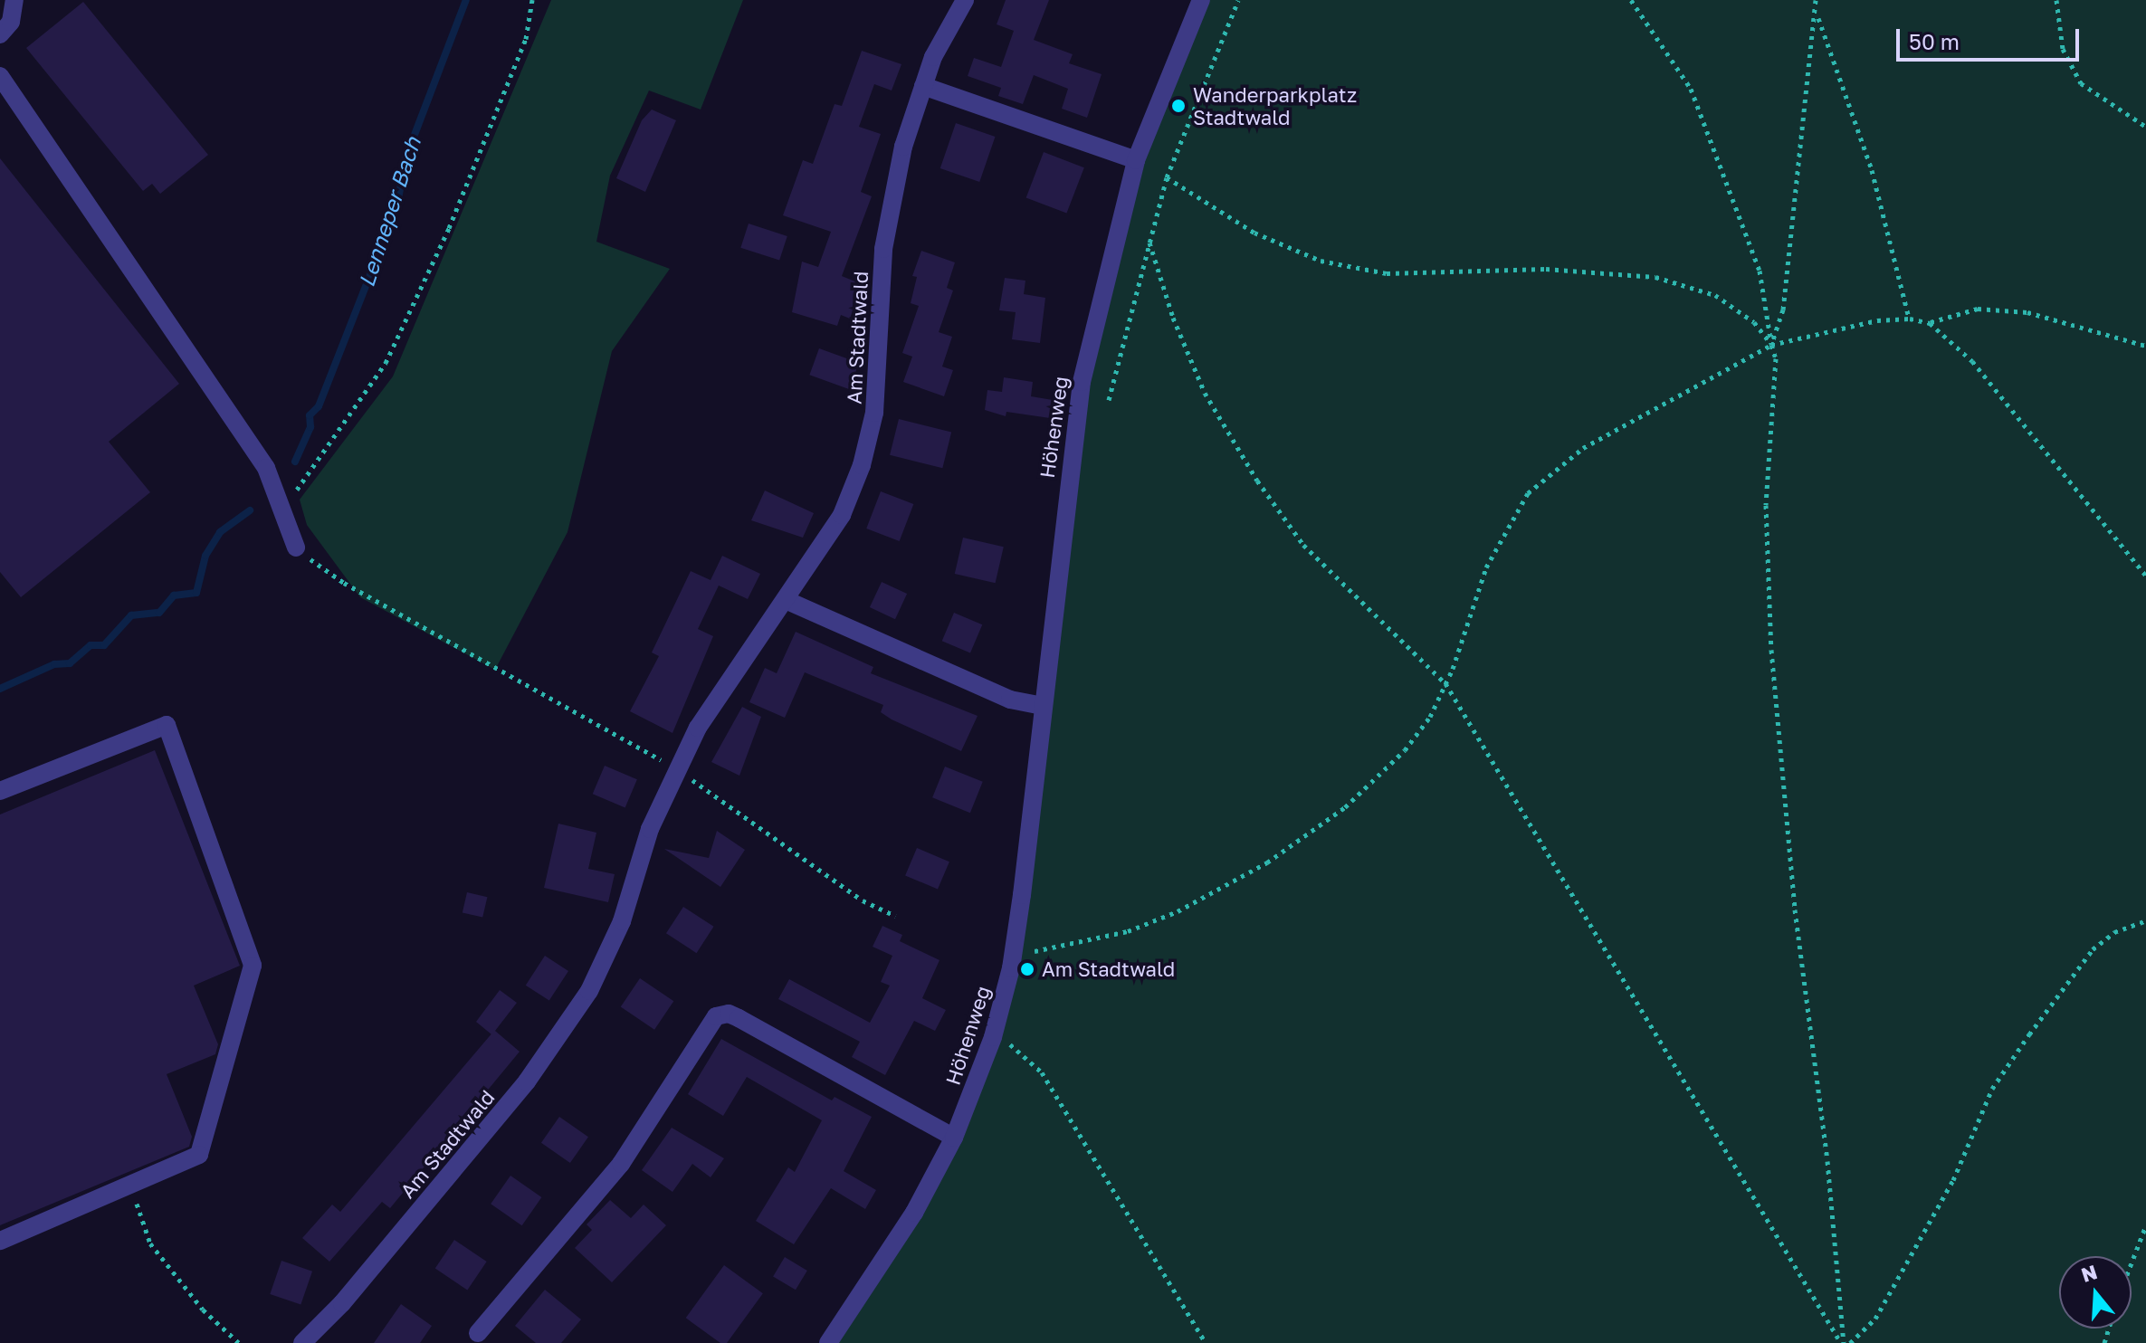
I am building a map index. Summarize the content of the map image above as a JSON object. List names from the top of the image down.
{
  "streets": {
    "street": ["Am Stadtwald", "Höhenweg"]
  },
  "water": ["Lenneper Bach"],
  "places": ["Wanderparkplatz Stadtwald", "Am Stadtwald"],
  "scale_bar": "50 m",
  "north": "top"
}
